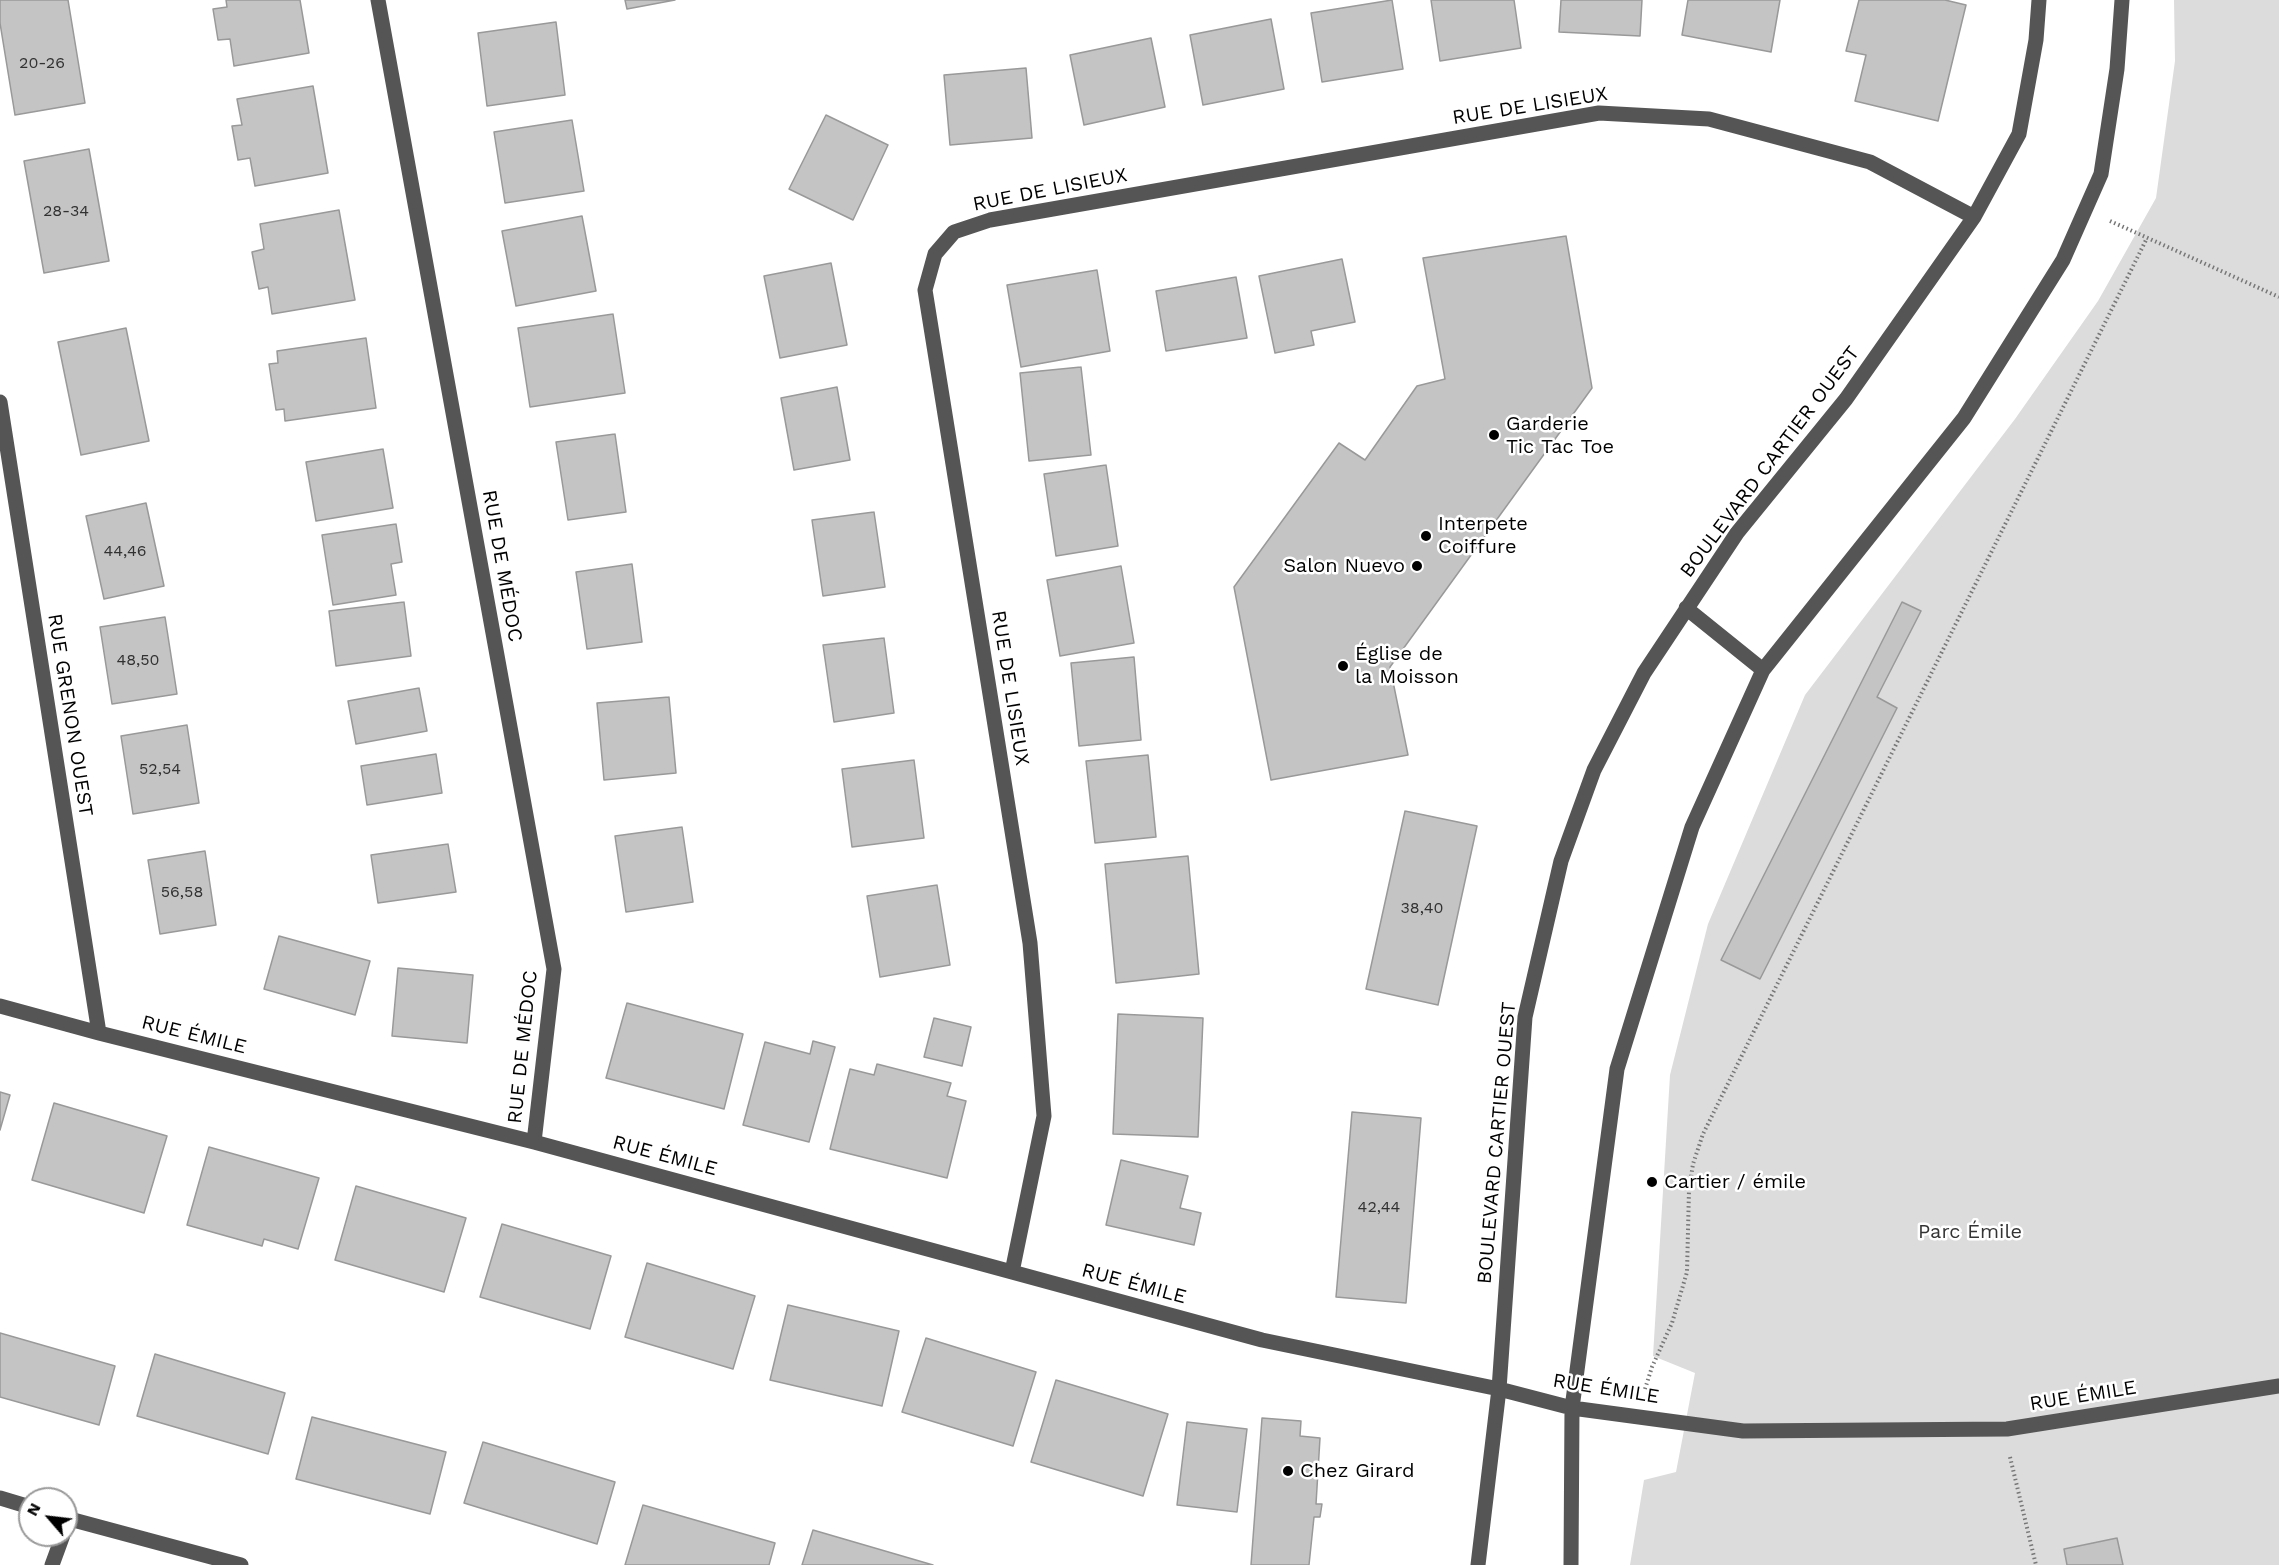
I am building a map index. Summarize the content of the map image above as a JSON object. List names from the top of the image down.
{
  "streets": {
    "street": [
      "RUE DE LISIEUX",
      "BOULEVARD CARTIER OUEST",
      "RUE DE MÉDOC",
      "RUE GRENON OUEST",
      "RUE ÉMILE"
    ]
  },
  "crossings": [
    ["RUE DE LISIEUX", "BOULEVARD CARTIER OUEST"],
    ["RUE DE LISIEUX", "RUE ÉMILE"],
    ["BOULEVARD CARTIER OUEST", "RUE ÉMILE"],
    ["RUE DE MÉDOC", "RUE ÉMILE"],
    ["RUE GRENON OUEST", "RUE ÉMILE"]
  ],
  "parks": ["Parc Émile"],
  "places": [
    "Garderie Tic Tac Toe",
    "Interpete Coiffure",
    "Salon Nuevo",
    "Église de la Moisson",
    "Cartier / émile",
    "Chez Girard"
  ],
  "house_numbers": [
    "20-26",
    "28-34",
    "44,46",
    "48,50",
    "52,54",
    "56,58",
    "38,40",
    "42,44"
  ],
  "north": "top left"
}
